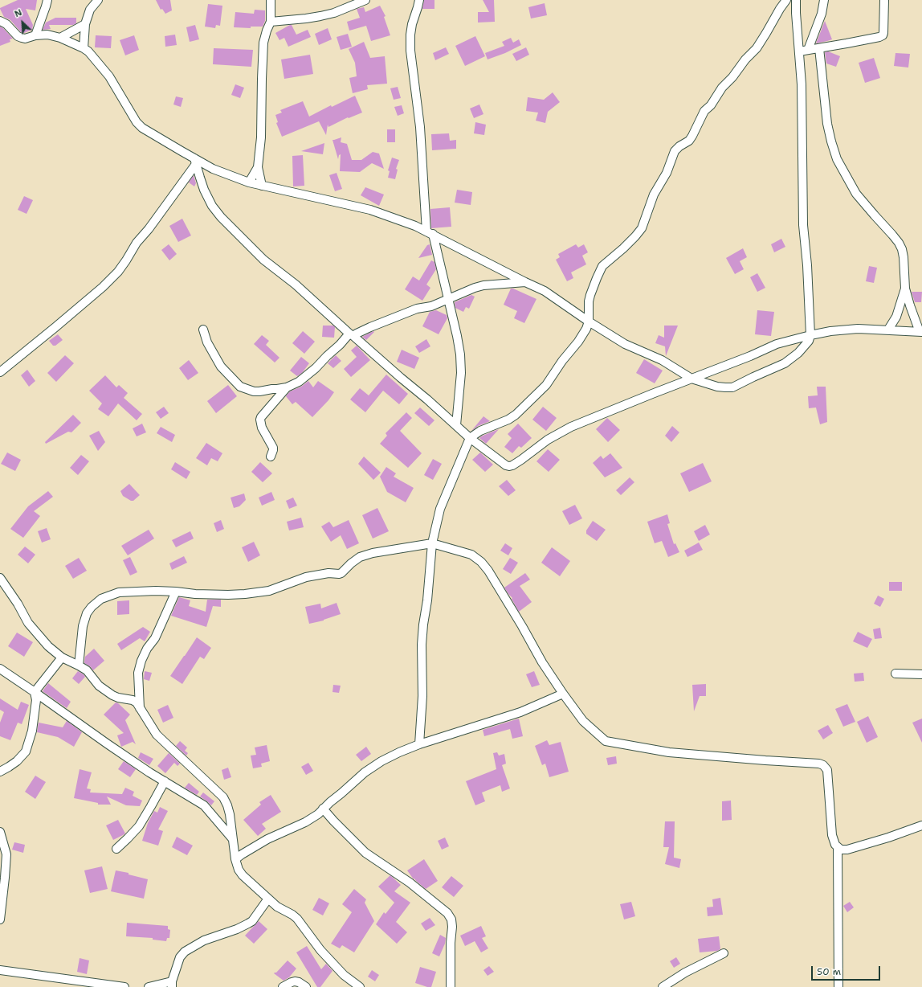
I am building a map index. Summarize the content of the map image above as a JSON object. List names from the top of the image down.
{
  "scale_bar": "50 m",
  "north": "top left"
}
